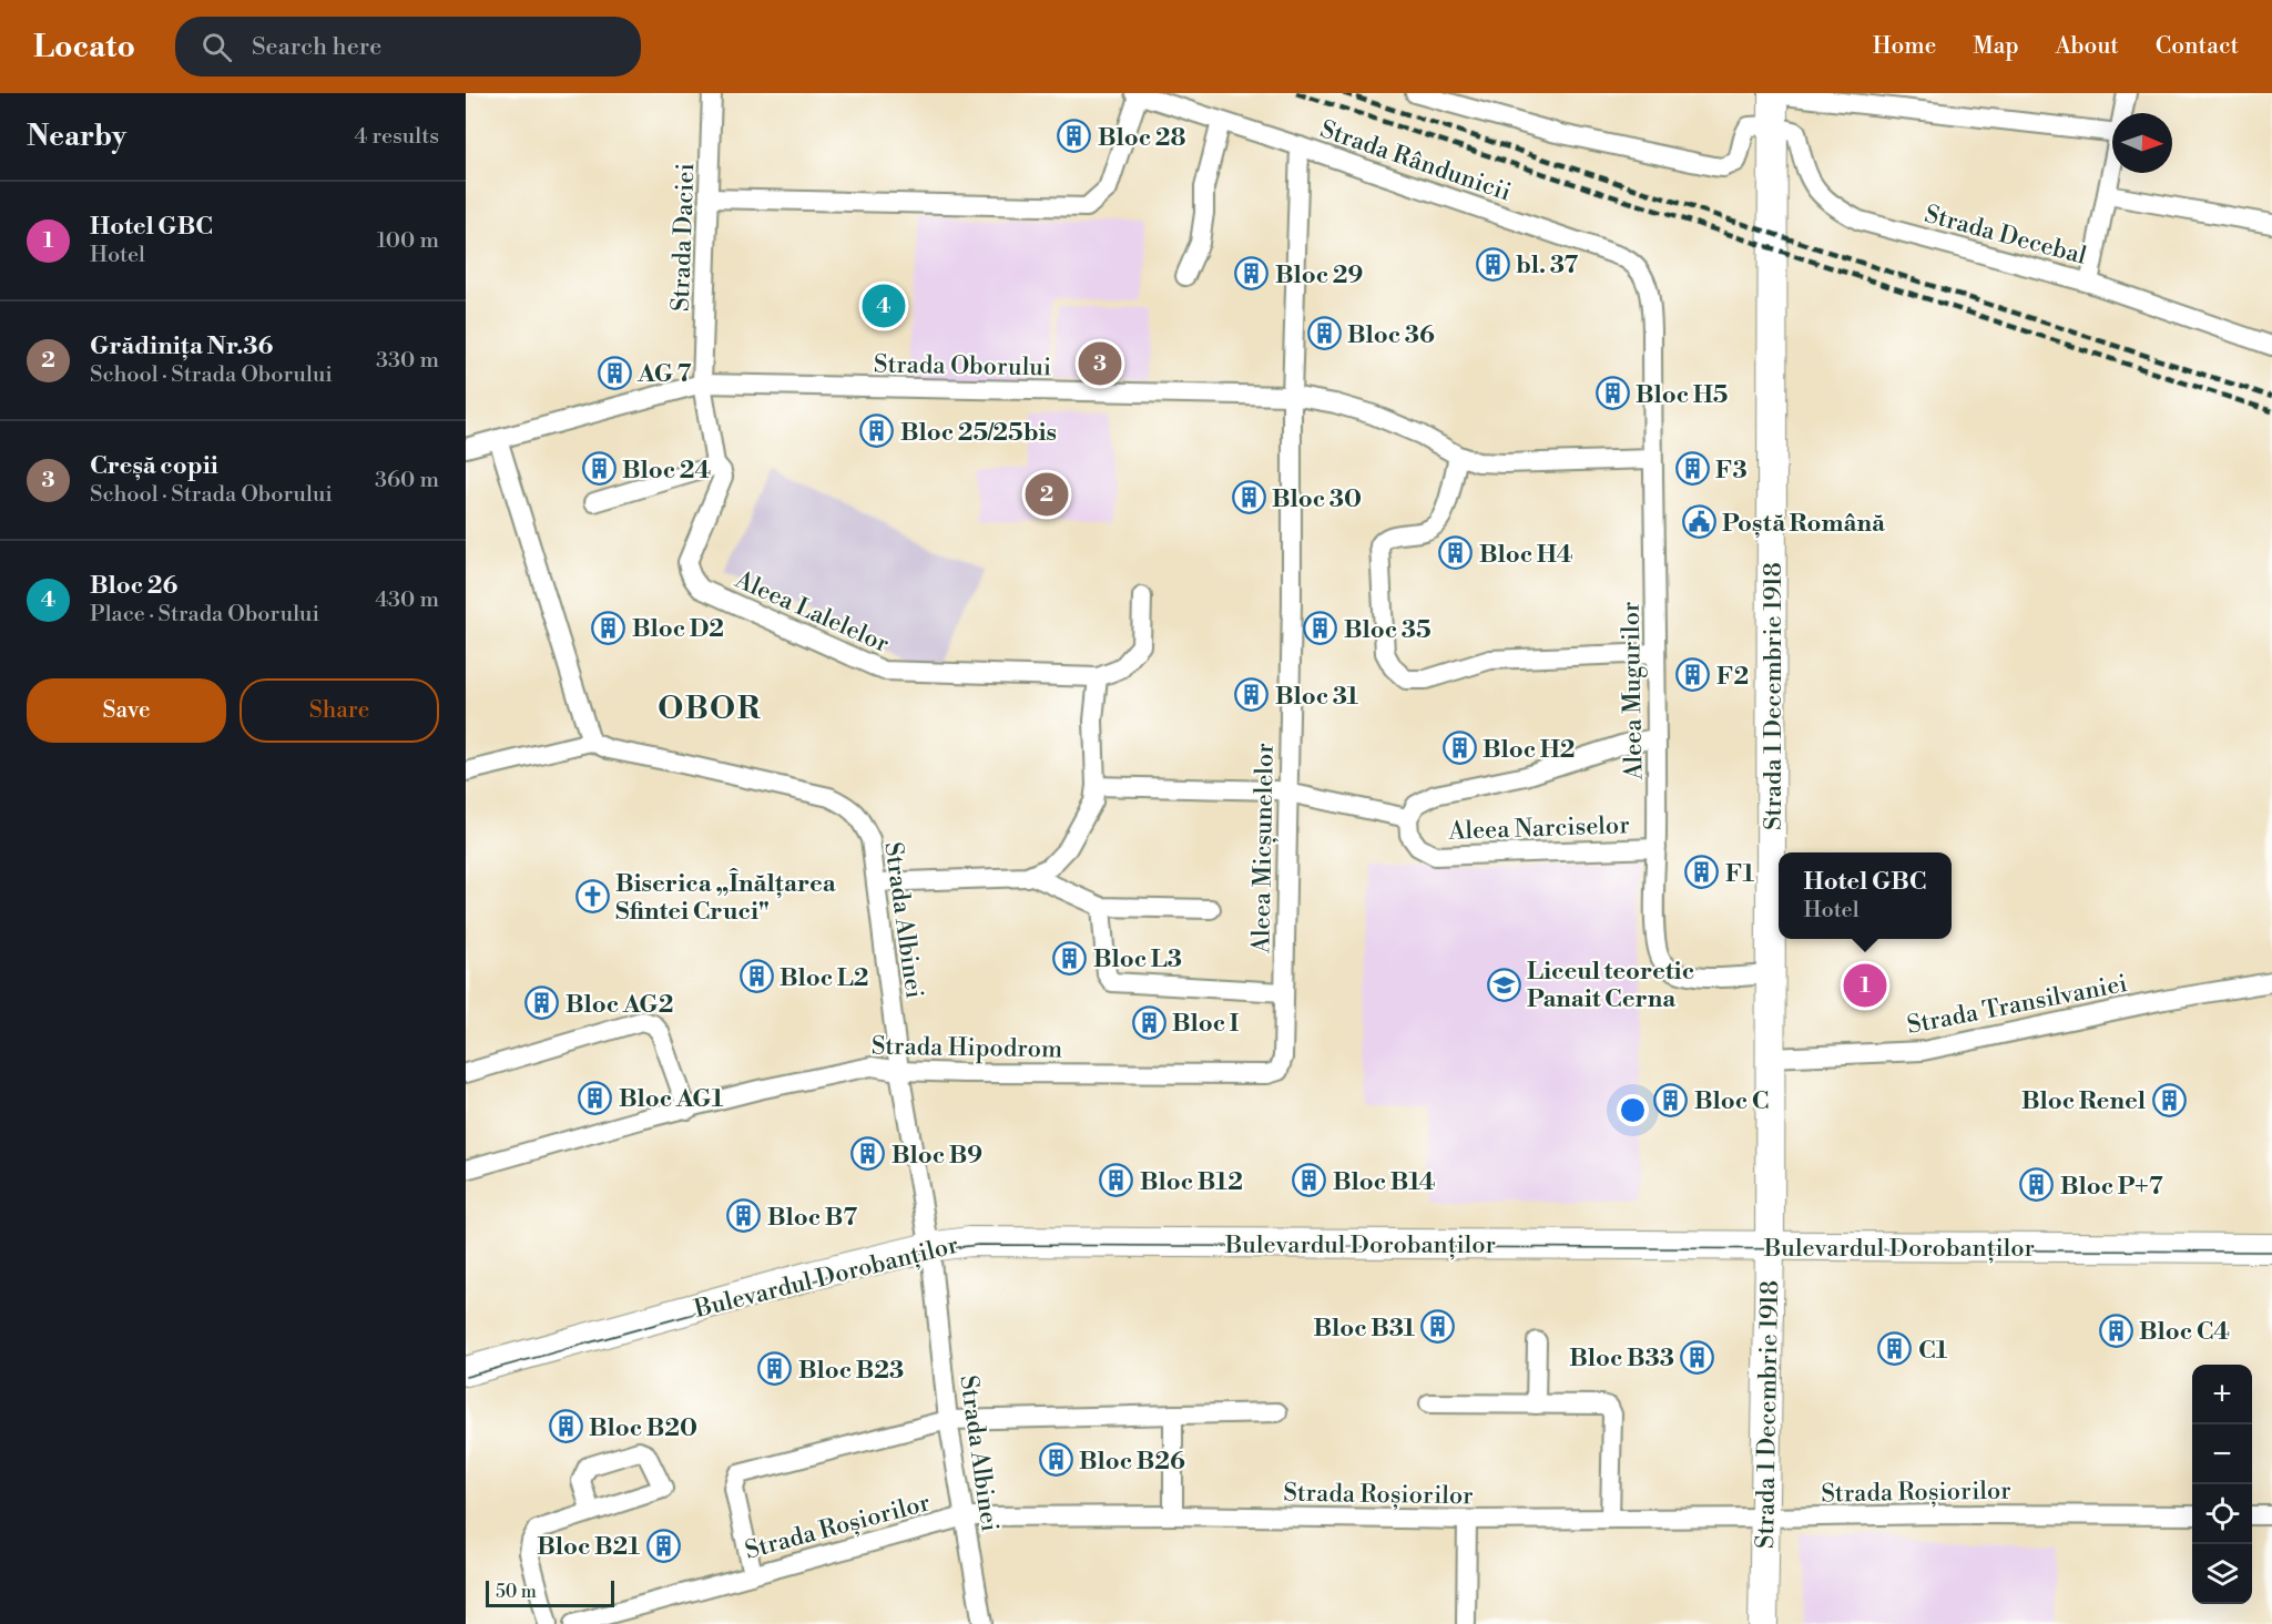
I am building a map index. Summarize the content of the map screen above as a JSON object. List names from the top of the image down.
{
  "streets": {
    "main road": ["Strada 1 Decembrie 1918", "Bulevardul Dorobanților"],
    "street": [
      "Strada Rândunicii",
      "Strada Decebal",
      "Strada Daciei",
      "Strada Oborului",
      "Aleea Lalelelor",
      "Aleea Mugurilor",
      "Aleea Narciselor",
      "Aleea Micșunelelor",
      "Strada Albinei",
      "Strada Transilvaniei",
      "Strada Hipodrom",
      "Strada Roșiorilor"
    ]
  },
  "crossings": [
    ["Strada Rândunicii", "Aleea Mugurilor"],
    ["Strada Rândunicii", "Aleea Micșunelelor"],
    ["Strada Decebal", "Strada 1 Decembrie 1918"],
    ["Strada Daciei", "Strada Oborului"],
    ["Strada Daciei", "Aleea Lalelelor"],
    ["Strada Oborului", "Aleea Lalelelor"],
    ["Strada Oborului", "Aleea Mugurilor"],
    ["Strada Oborului", "Aleea Micșunelelor"],
    ["Aleea Mugurilor", "Strada 1 Decembrie 1918"],
    ["Aleea Mugurilor", "Aleea Narciselor"],
    ["Strada 1 Decembrie 1918", "Strada Transilvaniei"],
    ["Strada 1 Decembrie 1918", "Bulevardul Dorobanților"],
    ["Strada 1 Decembrie 1918", "Strada Roșiorilor"],
    ["Aleea Micșunelelor", "Strada Hipodrom"],
    ["Strada Albinei", "Strada Hipodrom"],
    ["Strada Albinei", "Bulevardul Dorobanților"],
    ["Strada Albinei", "Strada Roșiorilor"]
  ],
  "districts": ["OBOR"],
  "places": {
    "building": [
      "Bloc 28",
      "bl. 37",
      "Bloc 29",
      "Bloc 36",
      "AG 7",
      "Bloc H5",
      "Bloc 25/25bis",
      "Bloc 24",
      "F3",
      "Bloc 30",
      "Bloc H4",
      "Bloc D2",
      "Bloc 35",
      "F2",
      "Bloc 31",
      "Bloc H2",
      "F1",
      "Bloc L3",
      "Bloc L2",
      "Bloc AG2",
      "Bloc I",
      "Bloc AG1",
      "Bloc C",
      "Bloc Renel",
      "Bloc B9",
      "Bloc B12",
      "Bloc B14",
      "Bloc P+7",
      "Bloc B7",
      "Bloc B31",
      "Bloc C4",
      "C1",
      "Bloc B33",
      "Bloc B23",
      "Bloc B20",
      "Bloc B26",
      "Bloc B21"
    ],
    "public building": ["Poștă Română"],
    "church": ["Biserica „Înălțarea Sfintei Cruci\""],
    "school or university": ["Liceul teoretic Panait Cerna"]
  },
  "scale_bar": "50 m",
  "north": "right",
  "page": {
    "header": "Locato",
    "search": "Search here",
    "nav": [
      "Home",
      "Map",
      "About",
      "Contact"
    ],
    "heading": ["Nearby", "4 results"],
    "list": [
      {
        "mark": "1",
        "name": "Hotel GBC",
        "note": "Hotel",
        "value": "100 m"
      },
      {
        "mark": "2",
        "name": "Grădinița Nr.36",
        "note": "School · Strada Oborului",
        "value": "330 m"
      },
      {
        "mark": "3",
        "name": "Creșă copii",
        "note": "School · Strada Oborului",
        "value": "360 m"
      },
      {
        "mark": "4",
        "name": "Bloc 26",
        "note": "Place · Strada Oborului",
        "value": "430 m"
      }
    ],
    "pins": [
      "4",
      "3",
      "2",
      "1"
    ],
    "buttons": ["Save", "Share"],
    "popup": ["Hotel GBC", "Hotel"],
    "map_buttons": ["+", "−"],
    "scale": "50 m"
  }
}
